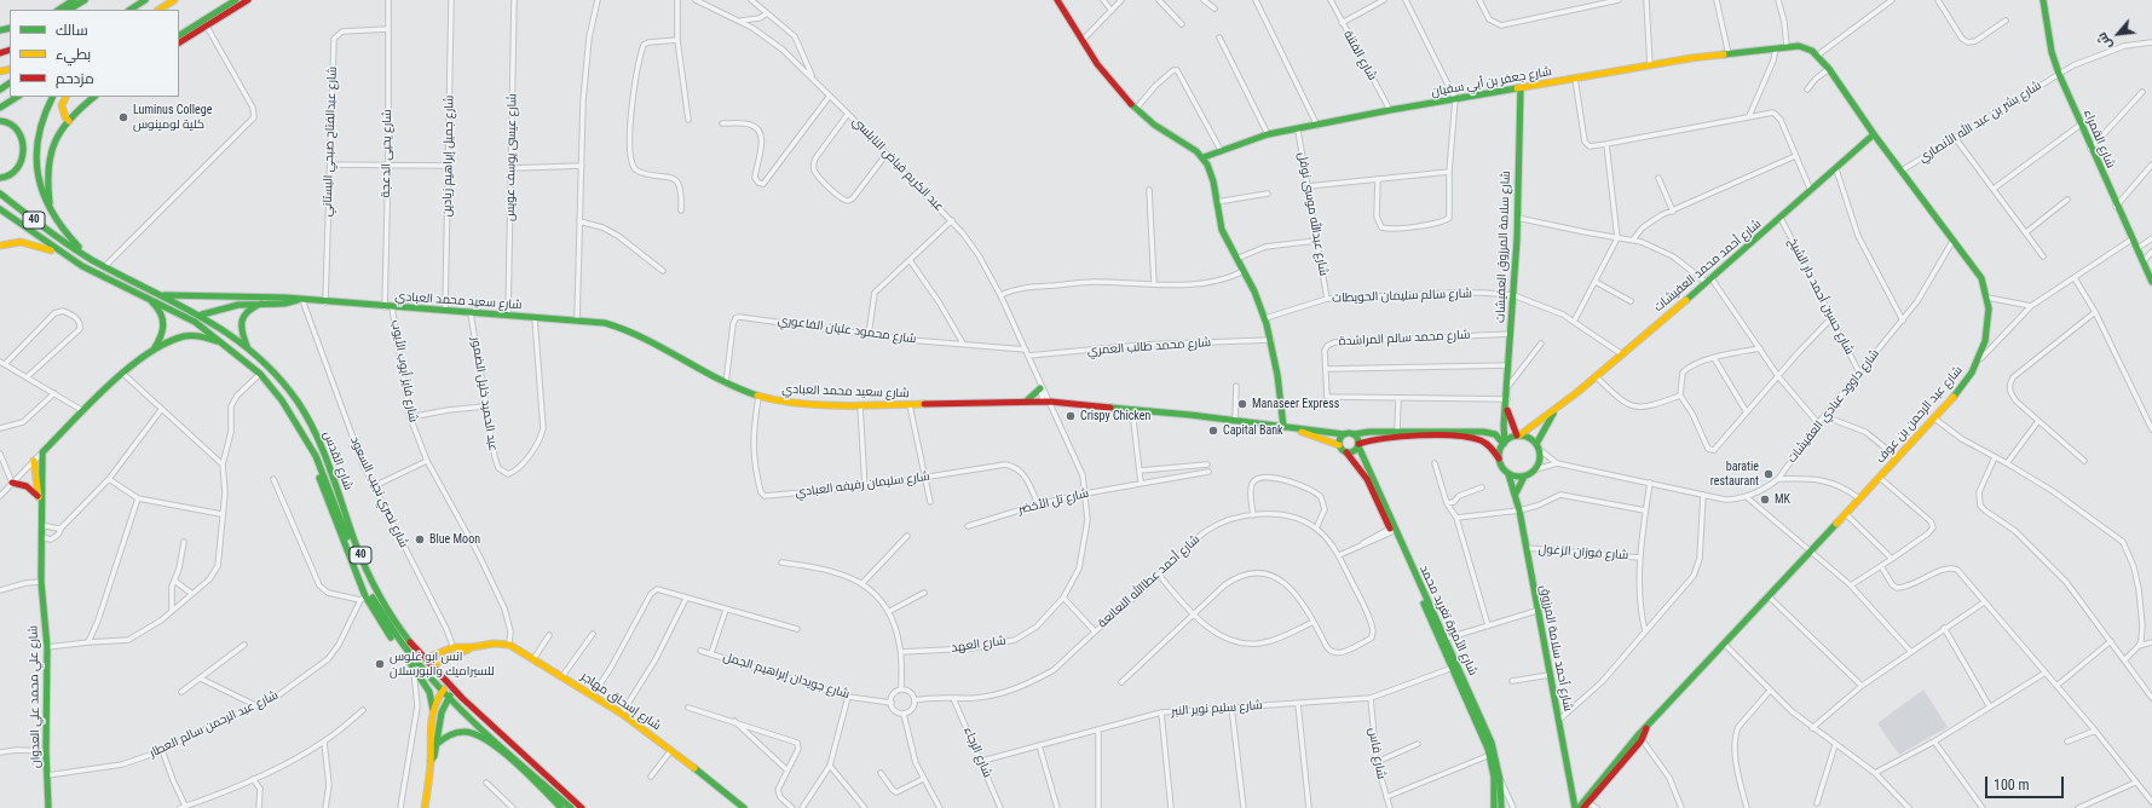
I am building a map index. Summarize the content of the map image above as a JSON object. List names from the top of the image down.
{
  "streets": {
    "main road": [
      "شارع جعفر بن أبي سفيان",
      "شارع القمراء",
      "40",
      "شارع سلامة المرزوق العفيشات",
      "شارع أحمد محمد العفيشات",
      "شارع سعيد محمد العبادي",
      "شارع عبد الرحمن بن عوف",
      "شارع القدس",
      "شارع الأميرة تغريد محمد",
      "شارع أحمد سلامة المرزوق",
      "شارع علي محمد علي العدوان",
      "شارع إسحاق مهاجر"
    ],
    "street": [
      "شارع الفتنة",
      "شارع بشر بن عبد الله الأنصاري",
      "شارع عبدالفتاح صبحي البستاني",
      "شارع يحيى الدعجة",
      "شارع جميل إبراهيم زيادين",
      "شارع عيسى يوسف عويس",
      "عبد الكريم فياض النابلسي",
      "شارع عبدالله موسى نوفل",
      "شارع سالم سليمان الحويطات",
      "شارع حسين أحمد دار الشيخ",
      "شارع محمود عليان الفاعوري",
      "شارع محمد سالم المراشدة",
      "شارع محمد طالب العمري",
      "شارع فايز أيوب الأيوب",
      "عبد الحميد خليل الضمور",
      "شارع داوود عبادي العفيشات",
      "شارع سليمان رفيفه العبادي",
      "شارع نصري نجيب السعود",
      "شارع تل الأخضر",
      "شارع فوزان الزغول",
      "شارع أحمد عطاالله النعانعة",
      "شارع العهد",
      "شارع جويدان إبراهيم الجمل",
      "شارع سليم نوير النبر",
      "شارع عبد الرحمن سالم العطار",
      "شارع الرجاء",
      "شارع فاس"
    ]
  },
  "crossings": [
    ["شارع الفتنة", "شارع جعفر بن أبي سفيان"],
    ["شارع جعفر بن أبي سفيان", "شارع عبدالله موسى نوفل"],
    ["شارع جعفر بن أبي سفيان", "شارع سلامة المرزوق العفيشات"],
    ["شارع جعفر بن أبي سفيان", "شارع عبد الرحمن بن عوف"],
    ["شارع بشر بن عبد الله الأنصاري", "شارع القمراء"],
    ["شارع بشر بن عبد الله الأنصاري", "شارع عبد الرحمن بن عوف"],
    ["شارع عبدالفتاح صبحي البستاني", "شارع يحيى الدعجة"],
    ["شارع عبدالفتاح صبحي البستاني", "شارع سعيد محمد العبادي"],
    ["شارع يحيى الدعجة", "شارع سعيد محمد العبادي"],
    ["شارع جميل إبراهيم زيادين", "شارع سعيد محمد العبادي"],
    ["شارع عيسى يوسف عويس", "شارع سعيد محمد العبادي"],
    ["عبد الكريم فياض النابلسي", "شارع سعيد محمد العبادي"],
    ["عبد الكريم فياض النابلسي", "شارع محمود عليان الفاعوري"],
    ["عبد الكريم فياض النابلسي", "شارع محمد طالب العمري"],
    ["عبد الكريم فياض النابلسي", "شارع العهد"],
    ["شارع عبدالله موسى نوفل", "شارع سالم سليمان الحويطات"],
    ["شارع سلامة المرزوق العفيشات", "شارع أحمد محمد العفيشات"],
    ["شارع سلامة المرزوق العفيشات", "شارع سالم سليمان الحويطات"],
    ["شارع سلامة المرزوق العفيشات", "شارع محمد سالم المراشدة"],
    ["شارع سلامة المرزوق العفيشات", "شارع داوود عبادي العفيشات"],
    ["شارع سلامة المرزوق العفيشات", "شارع أحمد سلامة المرزوق"],
    ["شارع أحمد محمد العفيشات", "شارع سالم سليمان الحويطات"],
    ["شارع أحمد محمد العفيشات", "شارع حسين أحمد دار الشيخ"],
    ["شارع أحمد محمد العفيشات", "شارع داوود عبادي العفيشات"],
    ["شارع أحمد محمد العفيشات", "شارع عبد الرحمن بن عوف"],
    ["شارع أحمد محمد العفيشات", "شارع أحمد سلامة المرزوق"],
    ["شارع حسين أحمد دار الشيخ", "شارع داوود عبادي العفيشات"],
    ["شارع سعيد محمد العبادي", "شارع محمود عليان الفاعوري"],
    ["شارع سعيد محمد العبادي", "شارع فايز أيوب الأيوب"],
    ["شارع سعيد محمد العبادي", "عبد الحميد خليل الضمور"],
    ["شارع سعيد محمد العبادي", "شارع القدس"],
    ["شارع سعيد محمد العبادي", "شارع سليمان رفيفه العبادي"],
    ["شارع سعيد محمد العبادي", "شارع نصري نجيب السعود"],
    ["شارع سعيد محمد العبادي", "شارع الأميرة تغريد محمد"],
    ["شارع سعيد محمد العبادي", "شارع العهد"],
    ["شارع فايز أيوب الأيوب", "شارع إسحاق مهاجر"],
    ["شارع داوود عبادي العفيشات", "شارع عبد الرحمن بن عوف"],
    ["شارع داوود عبادي العفيشات", "شارع أحمد سلامة المرزوق"],
    ["شارع عبد الرحمن بن عوف", "شارع أحمد سلامة المرزوق"],
    ["شارع سليمان رفيفه العبادي", "شارع تل الأخضر"],
    ["شارع تل الأخضر", "شارع العهد"],
    ["شارع فوزان الزغول", "شارع أحمد سلامة المرزوق"],
    ["شارع أحمد عطاالله النعانعة", "شارع جويدان إبراهيم الجمل"],
    ["شارع أحمد عطاالله النعانعة", "شارع الرجاء"],
    ["شارع الأميرة تغريد محمد", "شارع سليم نوير النبر"],
    ["شارع علي محمد علي العدوان", "شارع عبد الرحمن سالم العطار"],
    ["شارع سليم نوير النبر", "شارع الرجاء"],
    ["شارع سليم نوير النبر", "شارع فاس"]
  ],
  "places": [
    "Luminus College كلية لومينوس",
    "Manaseer Express",
    "Crispy Chicken",
    "Capital Bank",
    "baratie restaurant",
    "MK",
    "Blue Moon",
    "انس ابو غلوس للسيراميك والبورسلان"
  ],
  "legend": ["سالك", "بطيء", "مزدحم"],
  "scale_bar": "100 m",
  "north": "bottom left"
}
